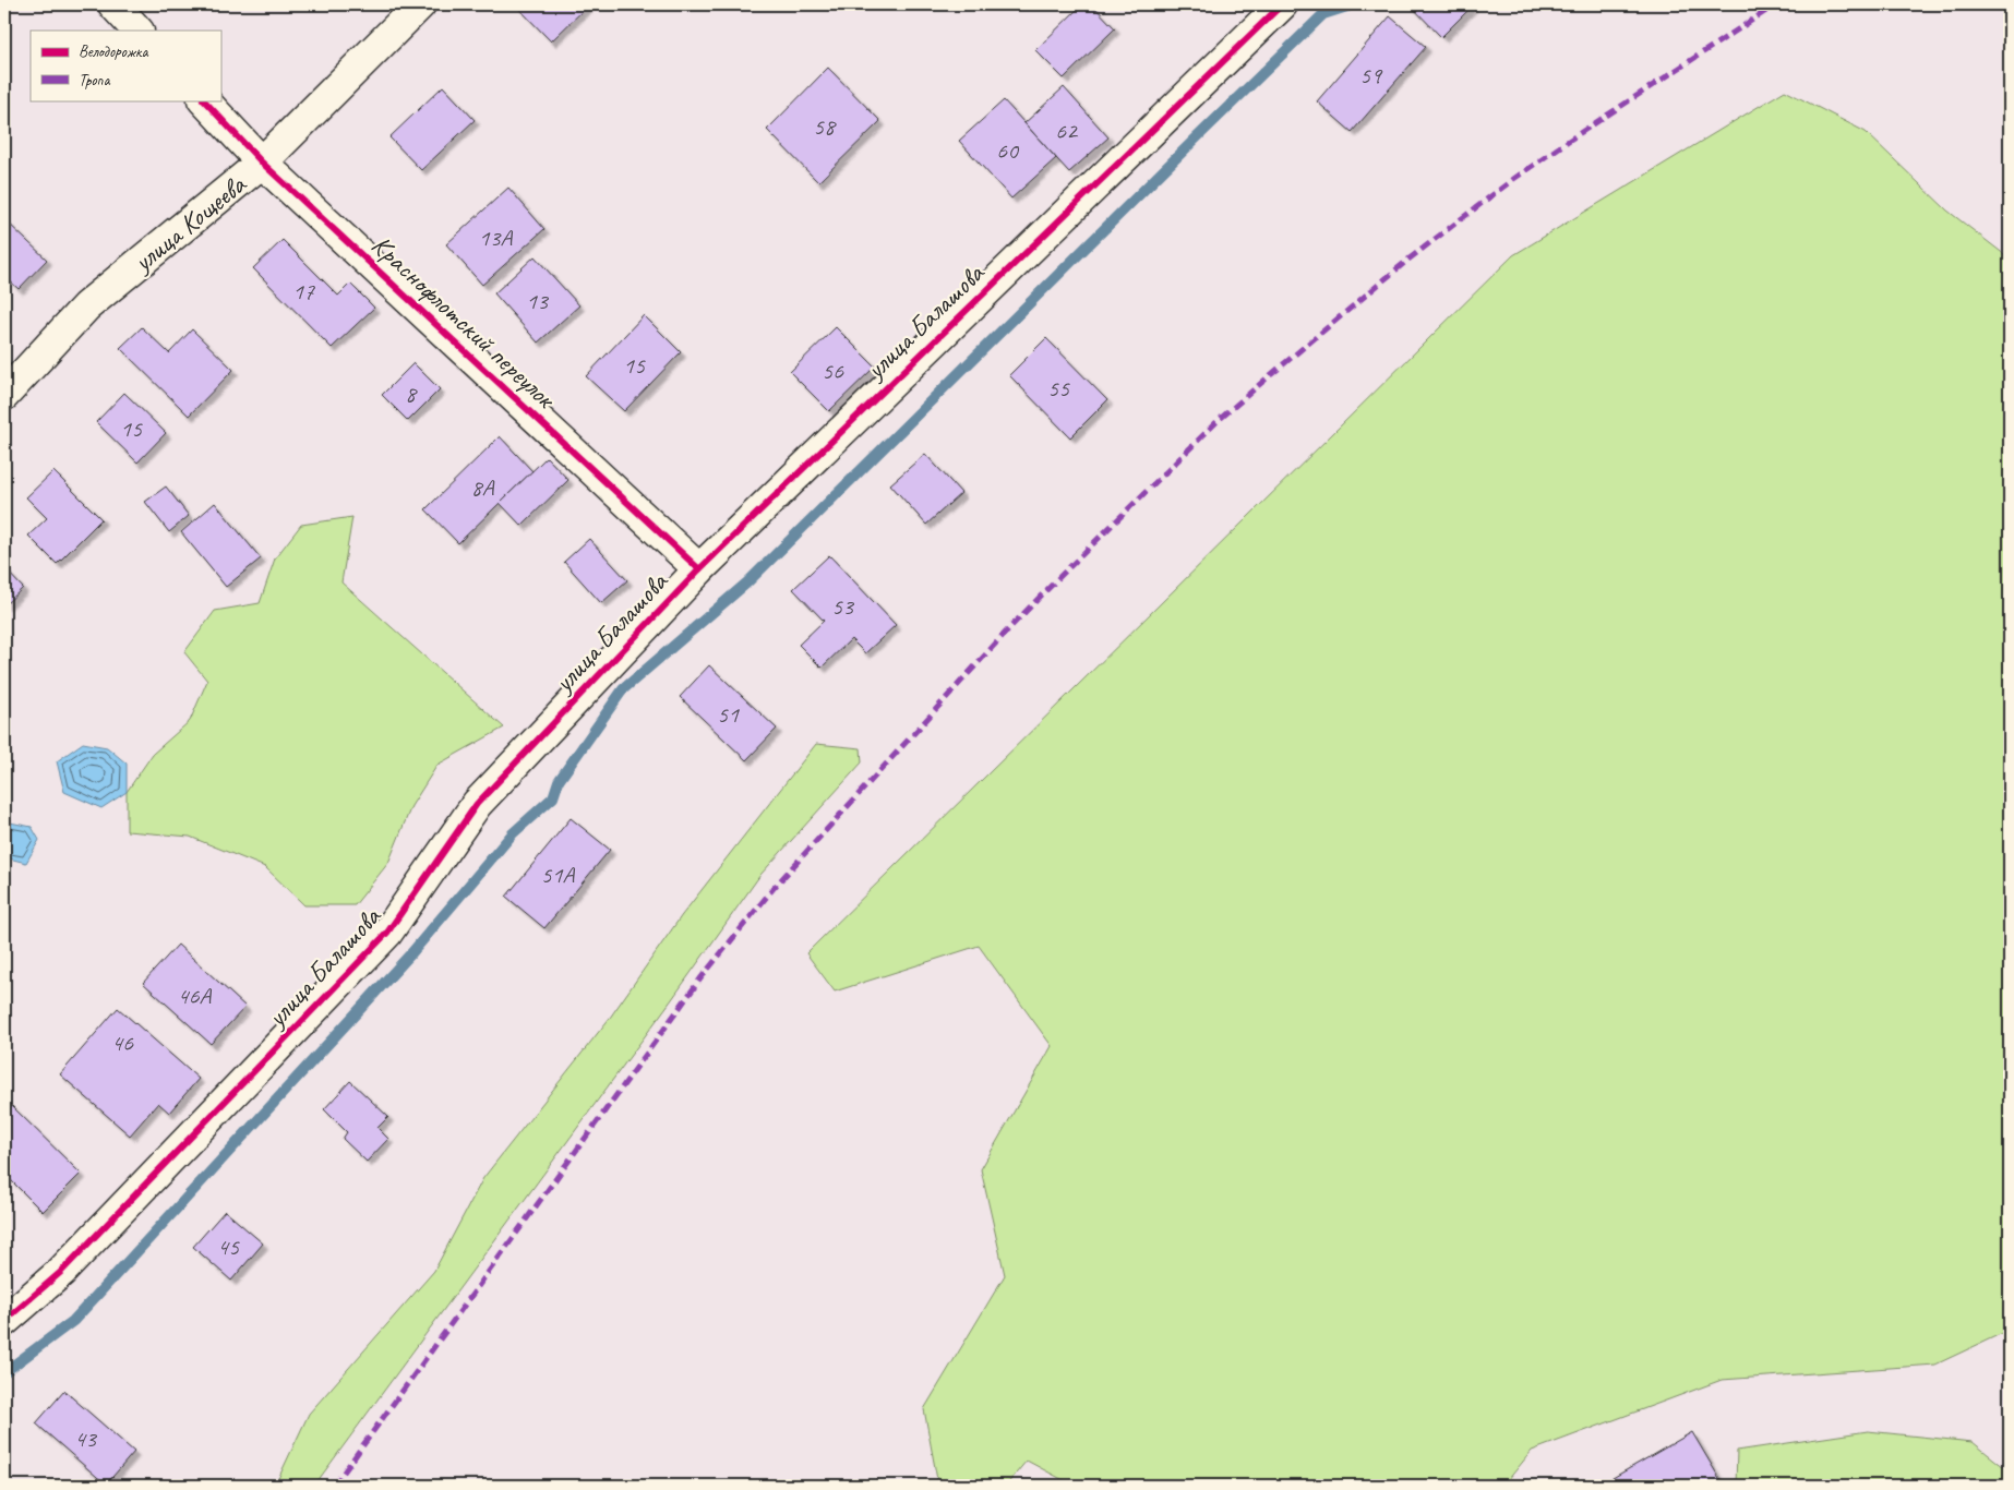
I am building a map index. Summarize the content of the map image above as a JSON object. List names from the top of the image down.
{
  "streets": {
    "street": ["улица Кощеева", "Краснофлотский переулок", "улица Балашова"]
  },
  "crossings": [
    ["улица Кощеева", "Краснофлотский переулок"],
    ["Краснофлотский переулок", "улица Балашова"]
  ],
  "house_numbers": [
    "59",
    "58",
    "62",
    "60",
    "13А",
    "17",
    "13",
    "15",
    "56",
    "55",
    "8",
    "15",
    "8А",
    "53",
    "51",
    "51А",
    "46А",
    "46",
    "45",
    "43"
  ],
  "legend": ["Велодорожка", "Тропа"]
}
